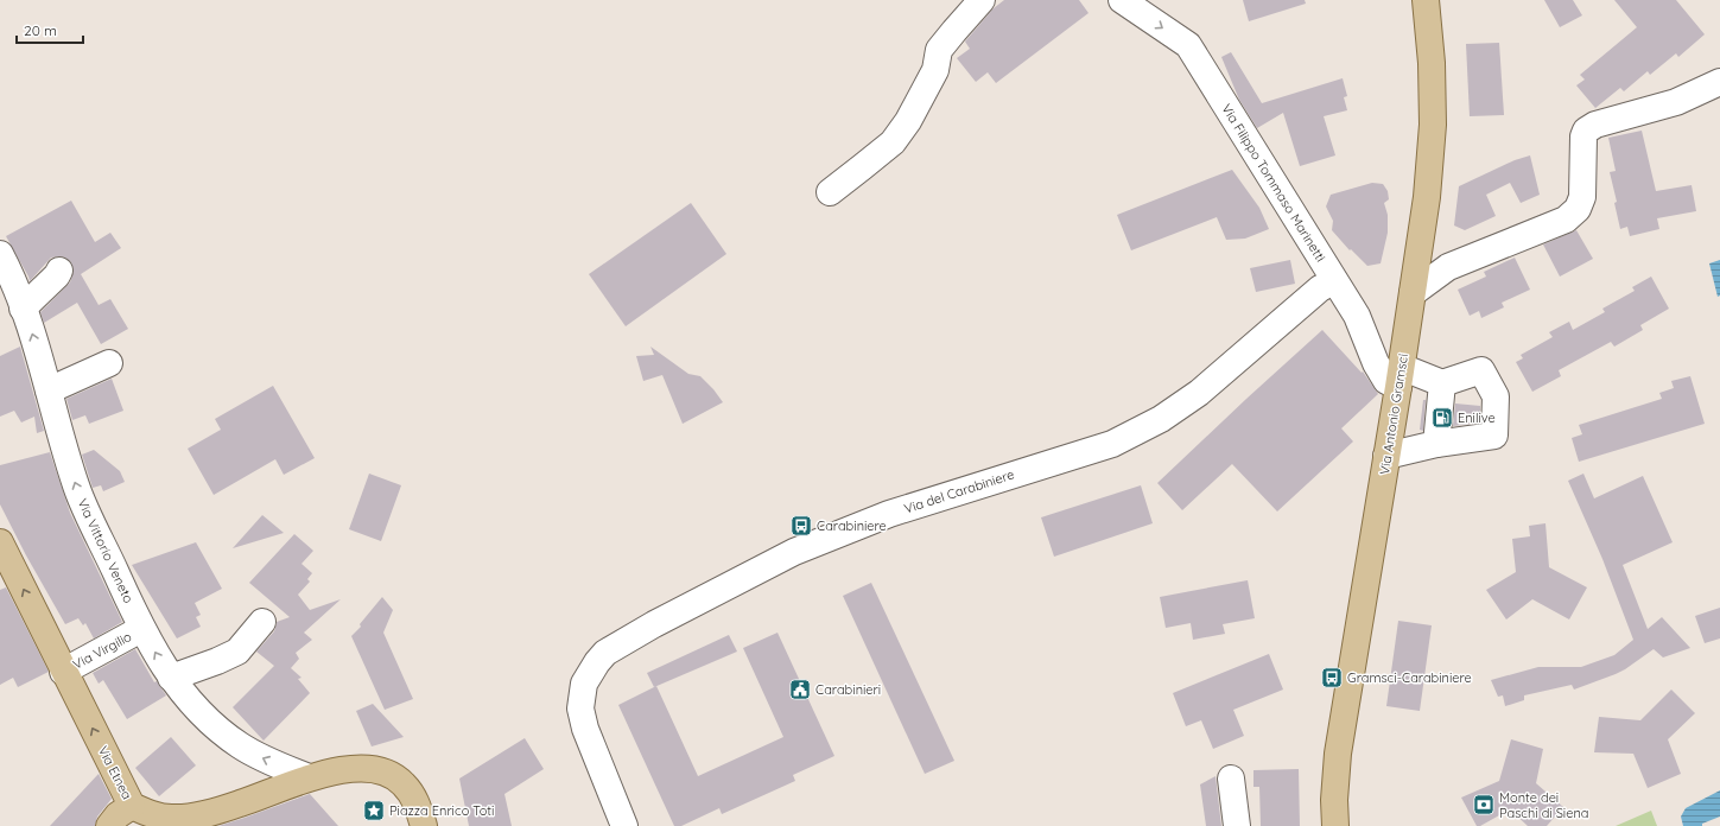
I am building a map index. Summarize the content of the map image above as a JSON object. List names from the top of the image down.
{
  "streets": {
    "main road": ["Via Antonio Gramsci", "Via Etnea"],
    "street": [
      "Via Filippo Tommaso Marinetti",
      "Via del Carabiniere",
      "Via Vittorio Veneto",
      "Via Virgilio"
    ]
  },
  "crossings": [
    ["Via Filippo Tommaso Marinetti", "Via Antonio Gramsci"],
    ["Via Filippo Tommaso Marinetti", "Via del Carabiniere"],
    ["Via Vittorio Veneto", "Via Virgilio"],
    ["Via Vittorio Veneto", "Via Etnea"],
    ["Via Virgilio", "Via Etnea"]
  ],
  "one_way": ["Via Filippo Tommaso Marinetti", "Via Vittorio Veneto", "Via Etnea"],
  "places": {
    "fuel station": ["Enilive"],
    "bus stop": ["Carabiniere", "Gramsci-Carabiniere"],
    "public building": ["Carabinieri"],
    "bank": ["Monte dei Paschi di Siena"],
    "place": ["Piazza Enrico Toti"]
  },
  "scale_bar": "20 m"
}
